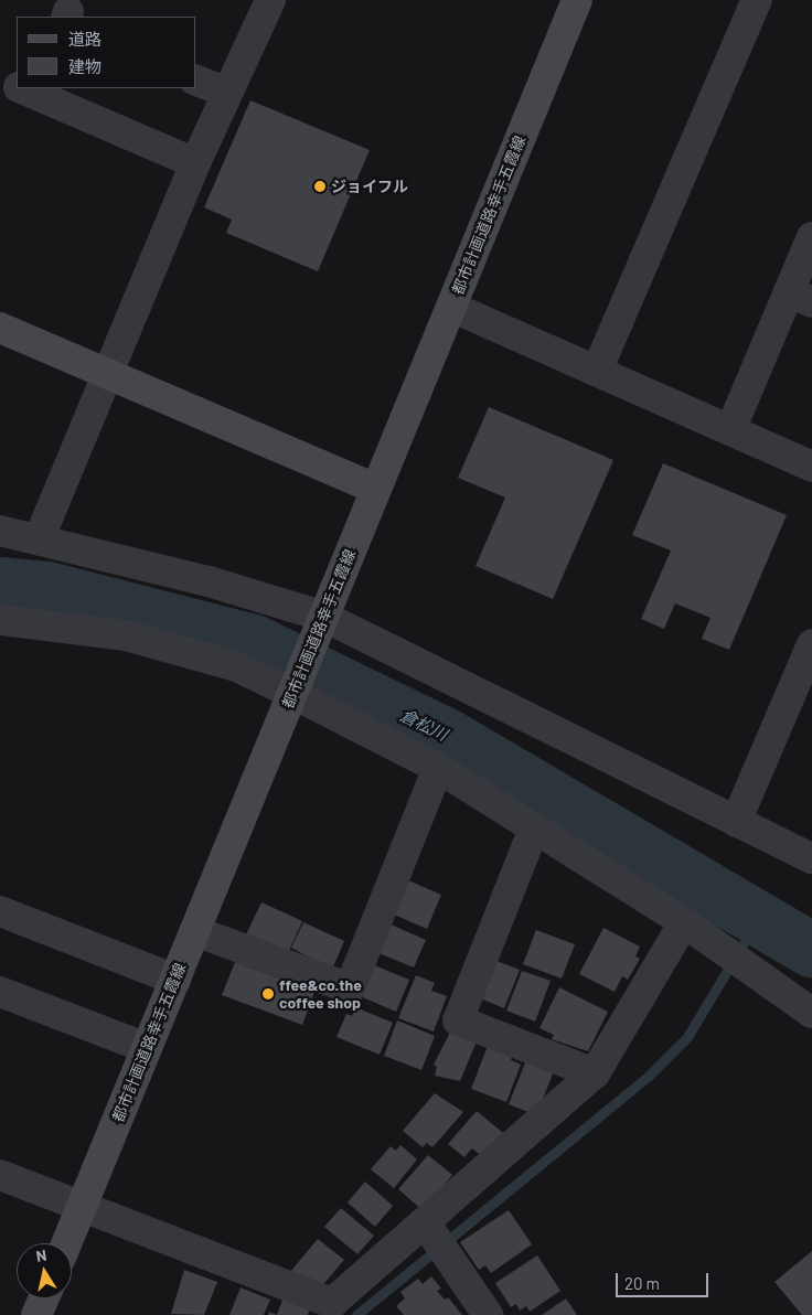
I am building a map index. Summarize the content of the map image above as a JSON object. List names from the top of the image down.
{
  "streets": {
    "street": ["都市計画道路幸手五霞線"]
  },
  "water": ["倉松川"],
  "places": ["ジョイフル", "ffee&co.the coffee shop"],
  "legend": ["道路", "建物"],
  "scale_bar": "20 m",
  "north": "top"
}
